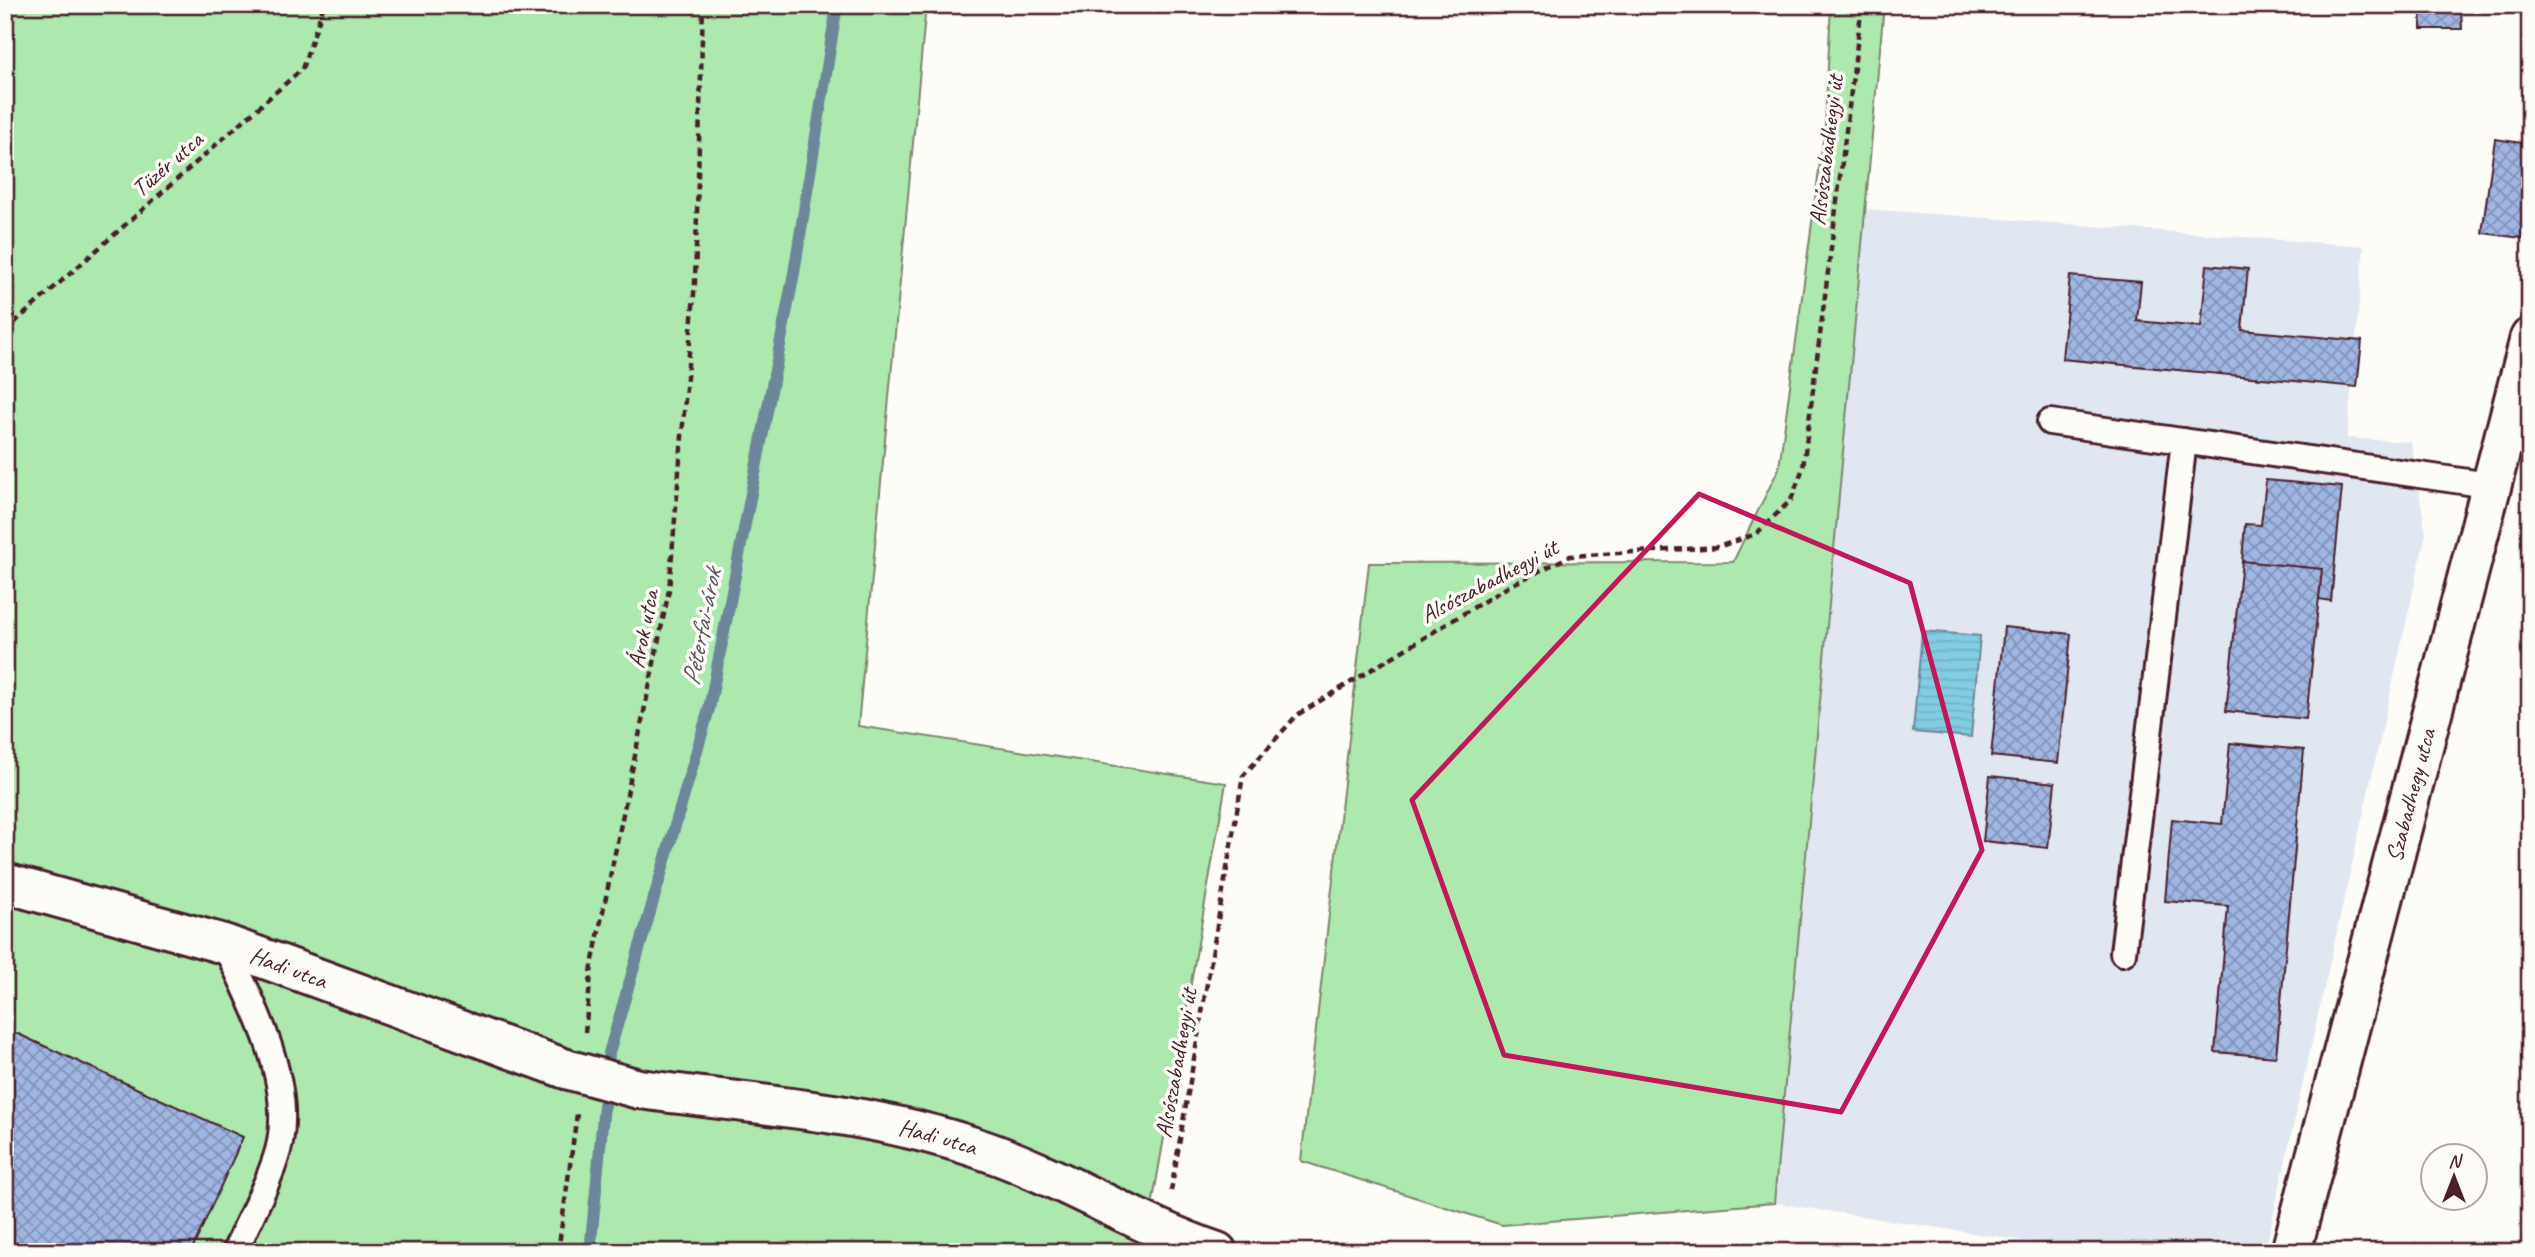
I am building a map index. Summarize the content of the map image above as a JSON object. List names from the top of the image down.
{
  "streets": {
    "street": ["Szabadhegy utca", "Hadi utca"],
    "path": ["Alsószabadhegyi út", "Tüzér utca", "Árok utca"]
  },
  "crossings": [
    ["Alsószabadhegyi út", "Hadi utca"]
  ],
  "water": ["Péterfai-árok"],
  "north": "top"
}
